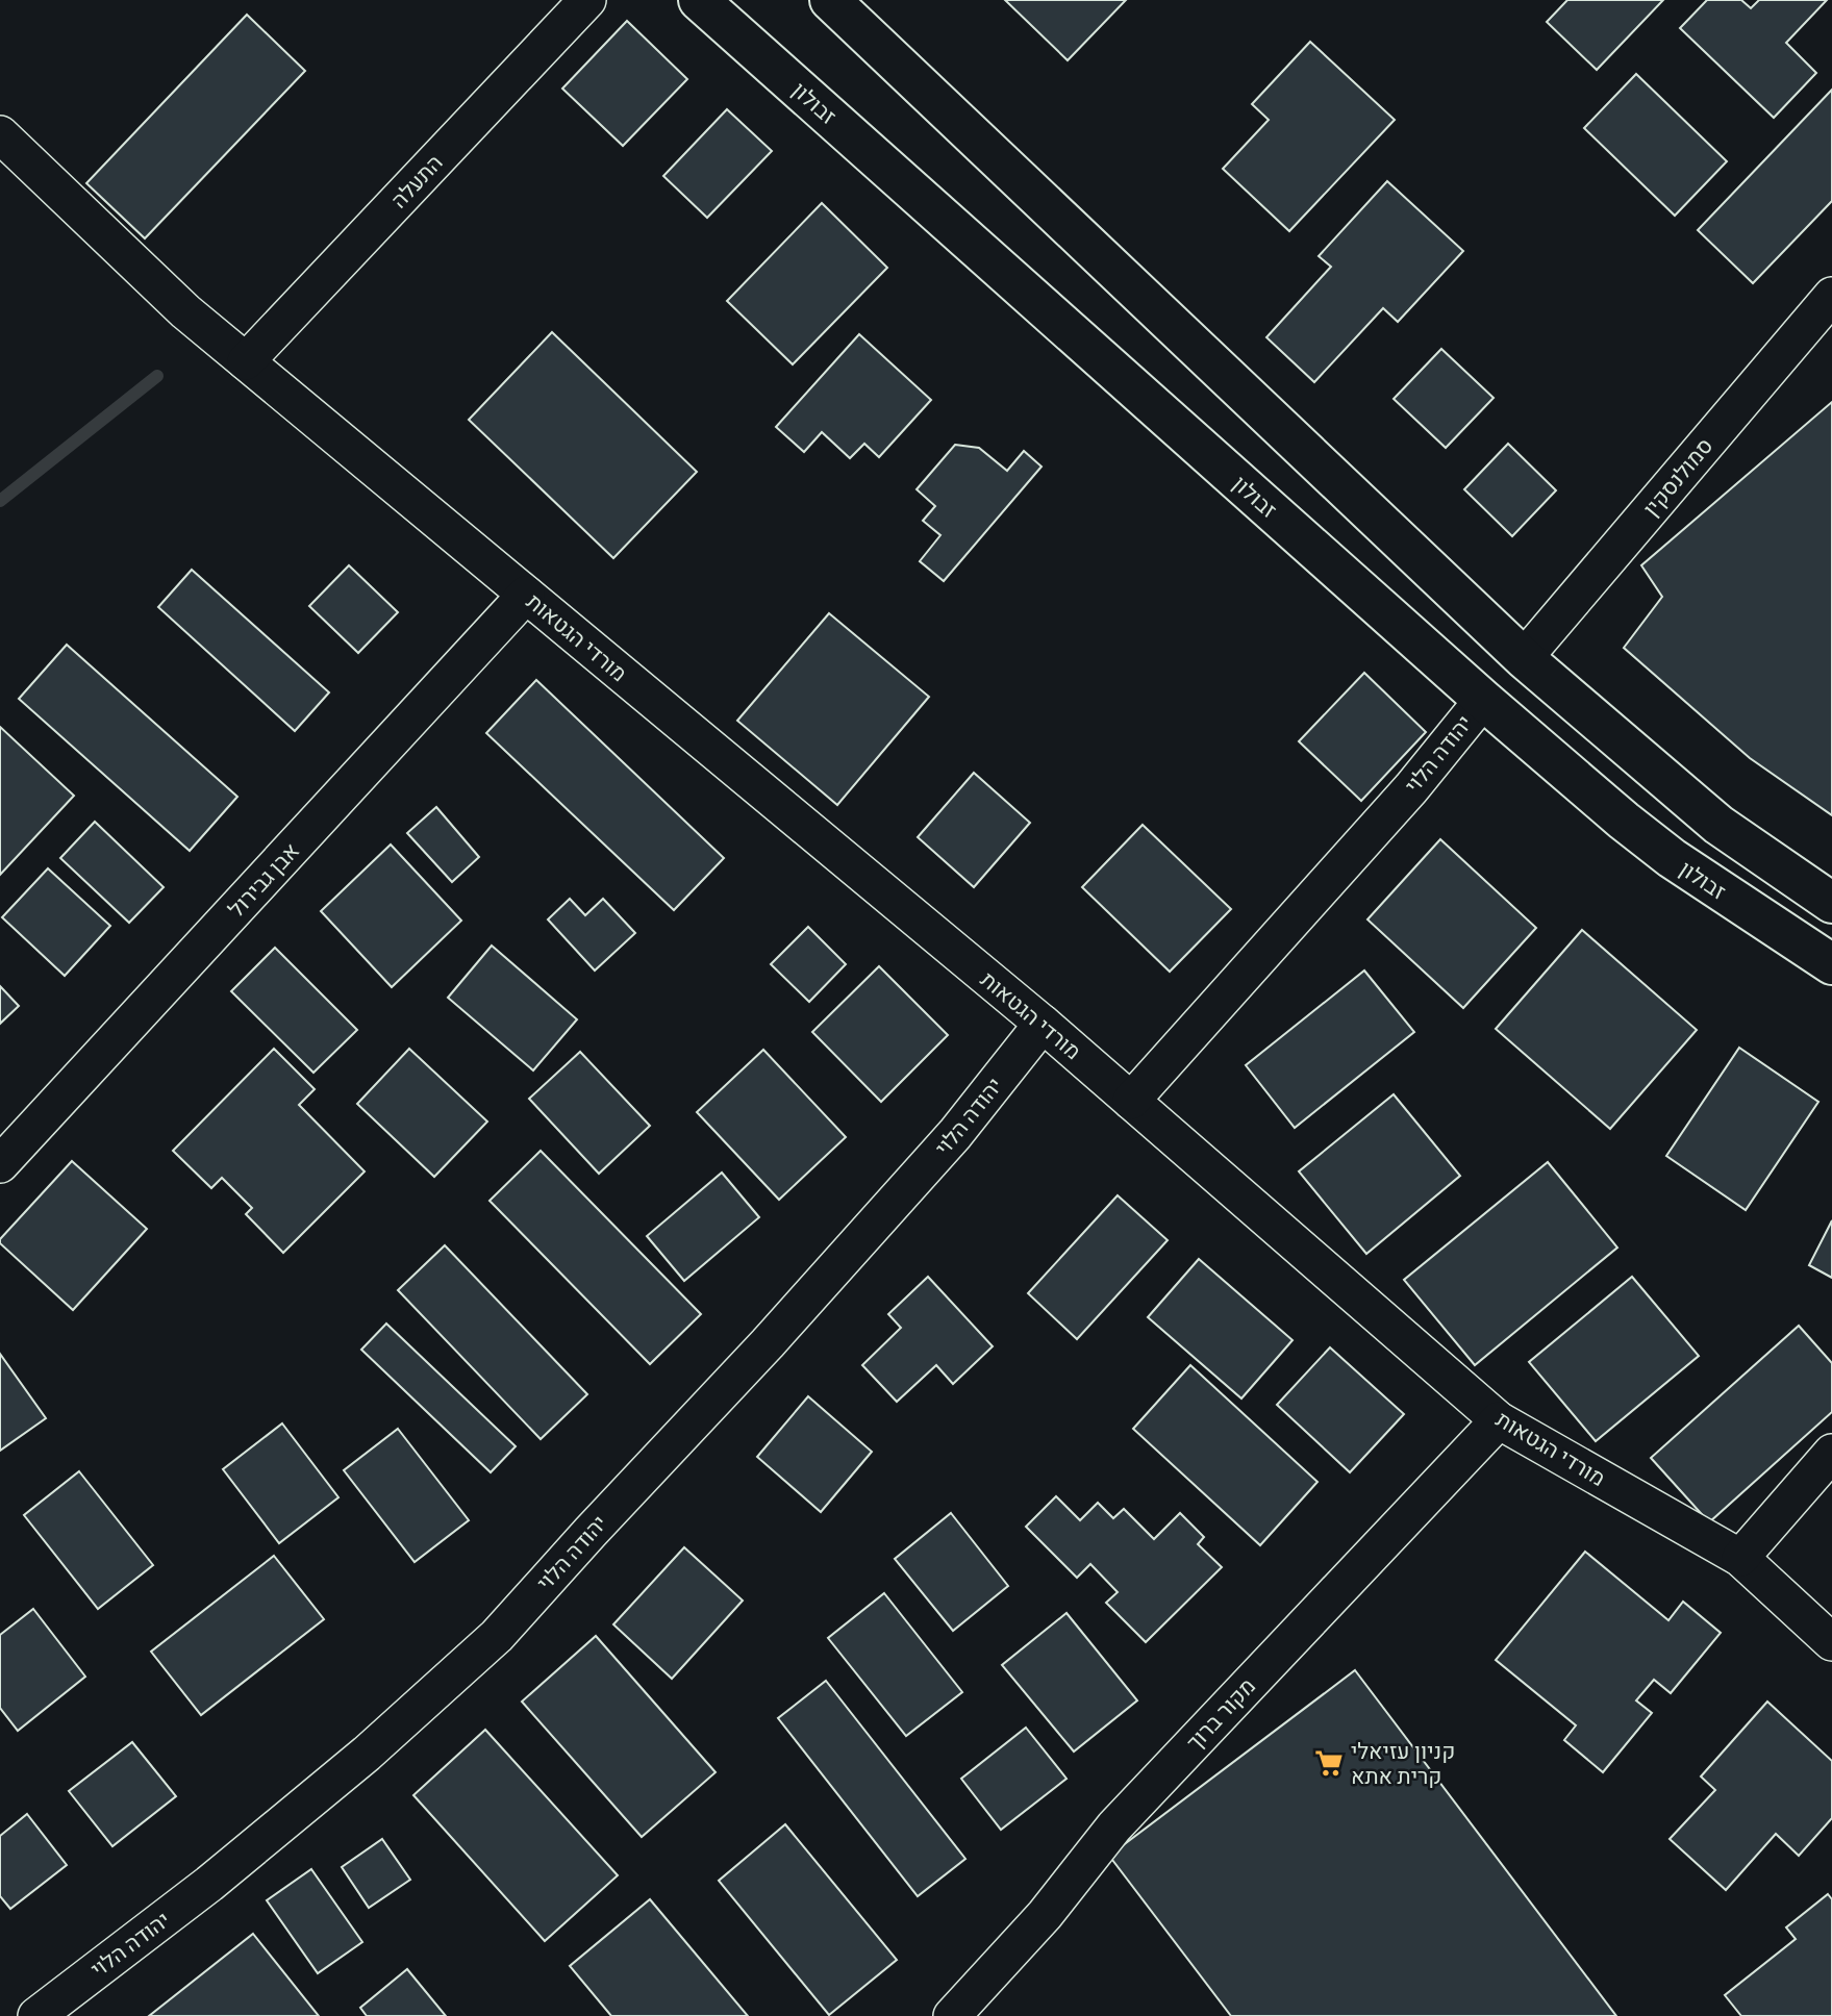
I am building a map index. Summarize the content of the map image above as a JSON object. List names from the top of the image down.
{
  "streets": {
    "main road": ["זבולון"],
    "street": [
      "התעלה",
      "סמולנסקין",
      "מורדי הגטאות",
      "יהודה הלוי",
      "אבן גבירול",
      "מקור ברוך"
    ]
  },
  "crossings": [
    ["זבולון", "יהודה הלוי"],
    ["התעלה", "מורדי הגטאות"],
    ["מורדי הגטאות", "יהודה הלוי"],
    ["מורדי הגטאות", "אבן גבירול"],
    ["מורדי הגטאות", "מקור ברוך"]
  ],
  "places": {
    "supermarket": ["קניון עזיאלי קרית אתא"]
  }
}
